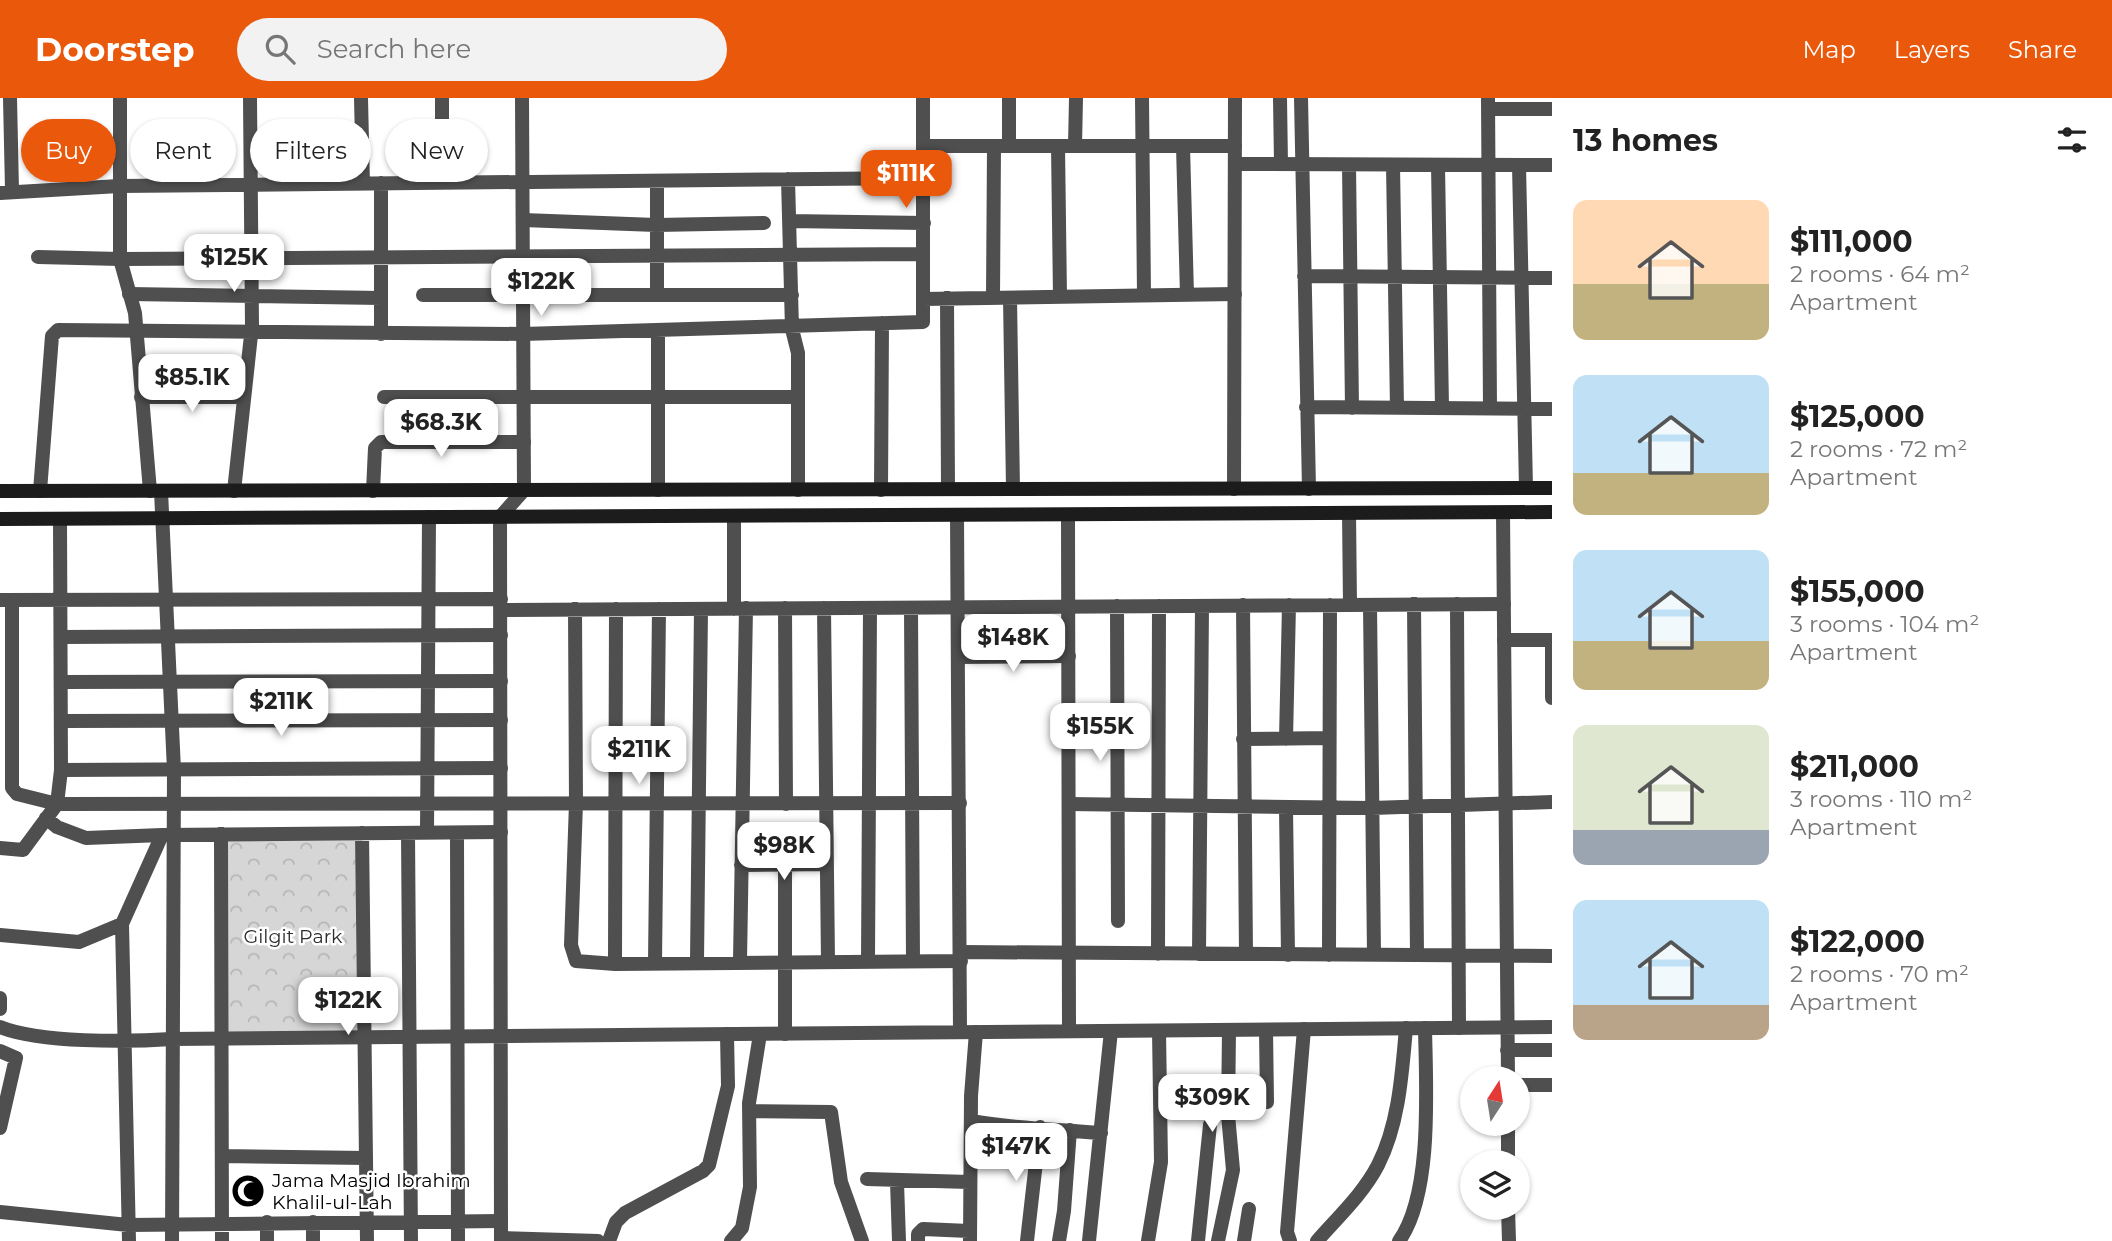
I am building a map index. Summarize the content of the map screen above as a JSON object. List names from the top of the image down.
{
  "parks": ["Gilgit Park"],
  "places": {
    "mosque": ["Jama Masjid Ibrahim Khalil-ul-Lah"]
  },
  "north": "top",
  "page": {
    "header": "Doorstep",
    "search": "Search here",
    "nav": ["Map", "Layers", "Share"],
    "heading": "13 homes",
    "chip": [
      "Buy",
      "Rent",
      "Filters",
      "New"
    ],
    "price": [
      "$111K",
      "$125K",
      "$122K",
      "$85.1K",
      "$68.3K",
      "$148K",
      "$211K",
      "$155K",
      "$211K",
      "$98K",
      "$122K",
      "$309K",
      "$147K"
    ],
    "list": [
      {
        "name": "$111,000",
        "note": "2 rooms · 64 m² · Apartment"
      },
      {
        "name": "$125,000",
        "note": "2 rooms · 72 m² · Apartment"
      },
      {
        "name": "$155,000",
        "note": "3 rooms · 104 m² · Apartment"
      },
      {
        "name": "$211,000",
        "note": "3 rooms · 110 m² · Apartment"
      },
      {
        "name": "$122,000",
        "note": "2 rooms · 70 m² · Apartment"
      }
    ]
  }
}
